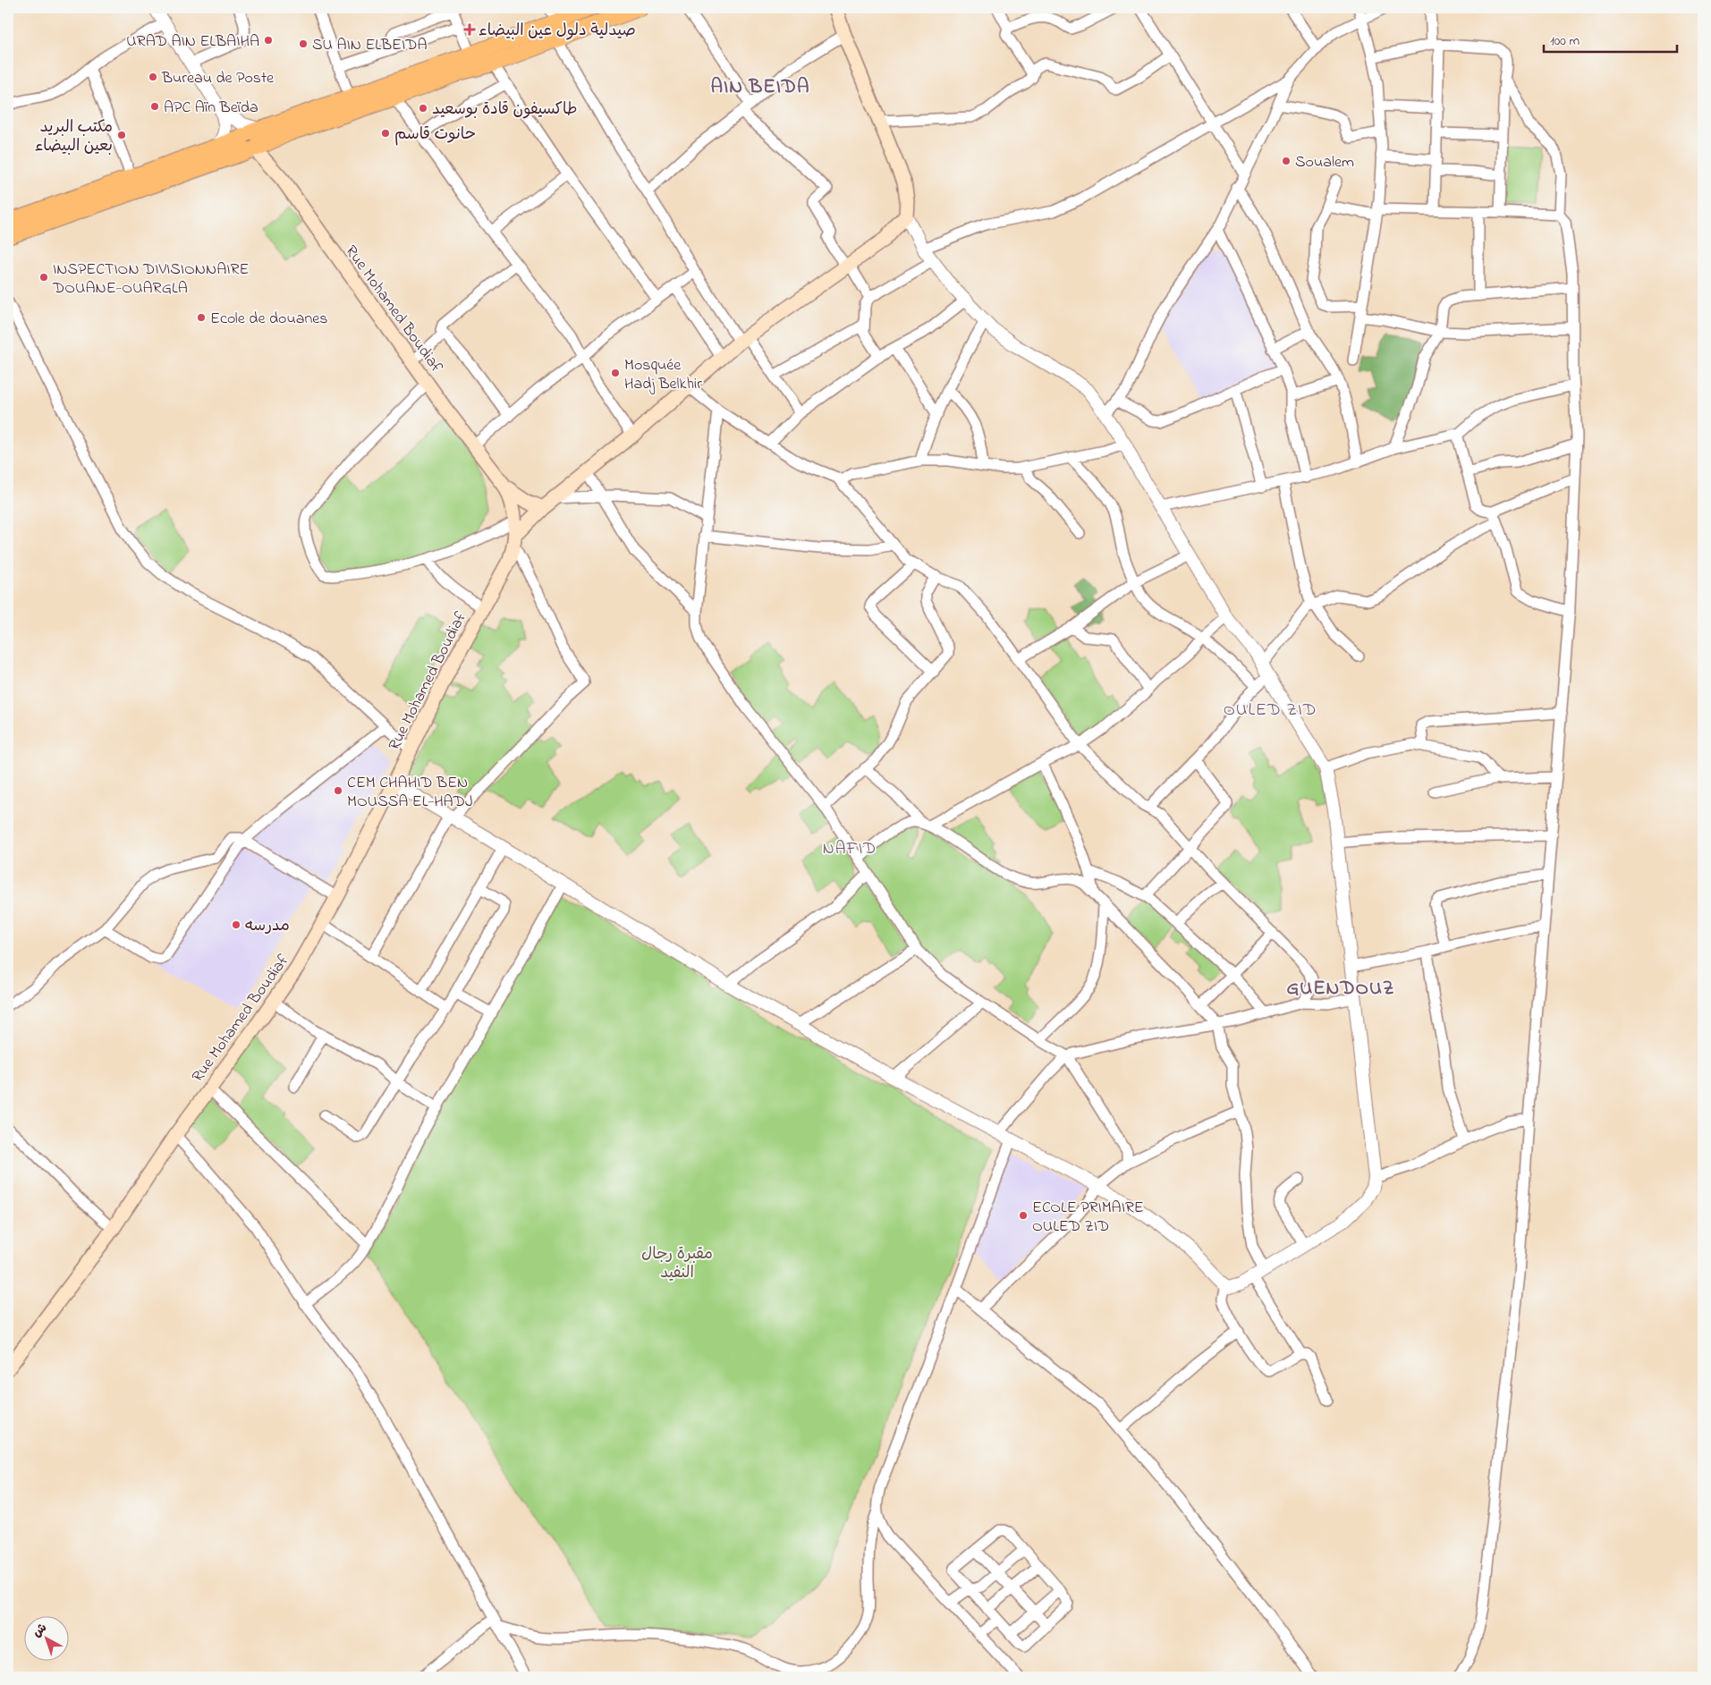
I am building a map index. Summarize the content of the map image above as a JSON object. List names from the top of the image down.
{
  "streets": {
    "main road": ["Rue Mohamed Boudiaf"]
  },
  "districts": [
    "AIN BEIDA",
    "OULED ZID",
    "NAFID",
    "GUENDOUZ"
  ],
  "parks": ["مقبرة رجال النفيد"],
  "places": {
    "health": ["صيدلية دلول عين البيضاء"],
    "other": [
      "URAD AIN ELBAIHA",
      "SU AIN ELBEIDA",
      "Bureau de Poste",
      "APC Aïn Beïda",
      "طاكسيفون قادة بوسعيد",
      "حانوت قاسم",
      "مكتب البريد بعين البيضاء",
      "Soualem",
      "INSPECTION DIVISIONNAIRE DOUANE-OUARGLA",
      "Ecole de douanes",
      "Mosquée Hadj Belkhir",
      "CEM CHAHID BEN MOUSSA EL-HADJ",
      "مدرسه",
      "ECOLE PRIMAIRE OULED ZID"
    ]
  },
  "scale_bar": "100 m",
  "north": "top left"
}
